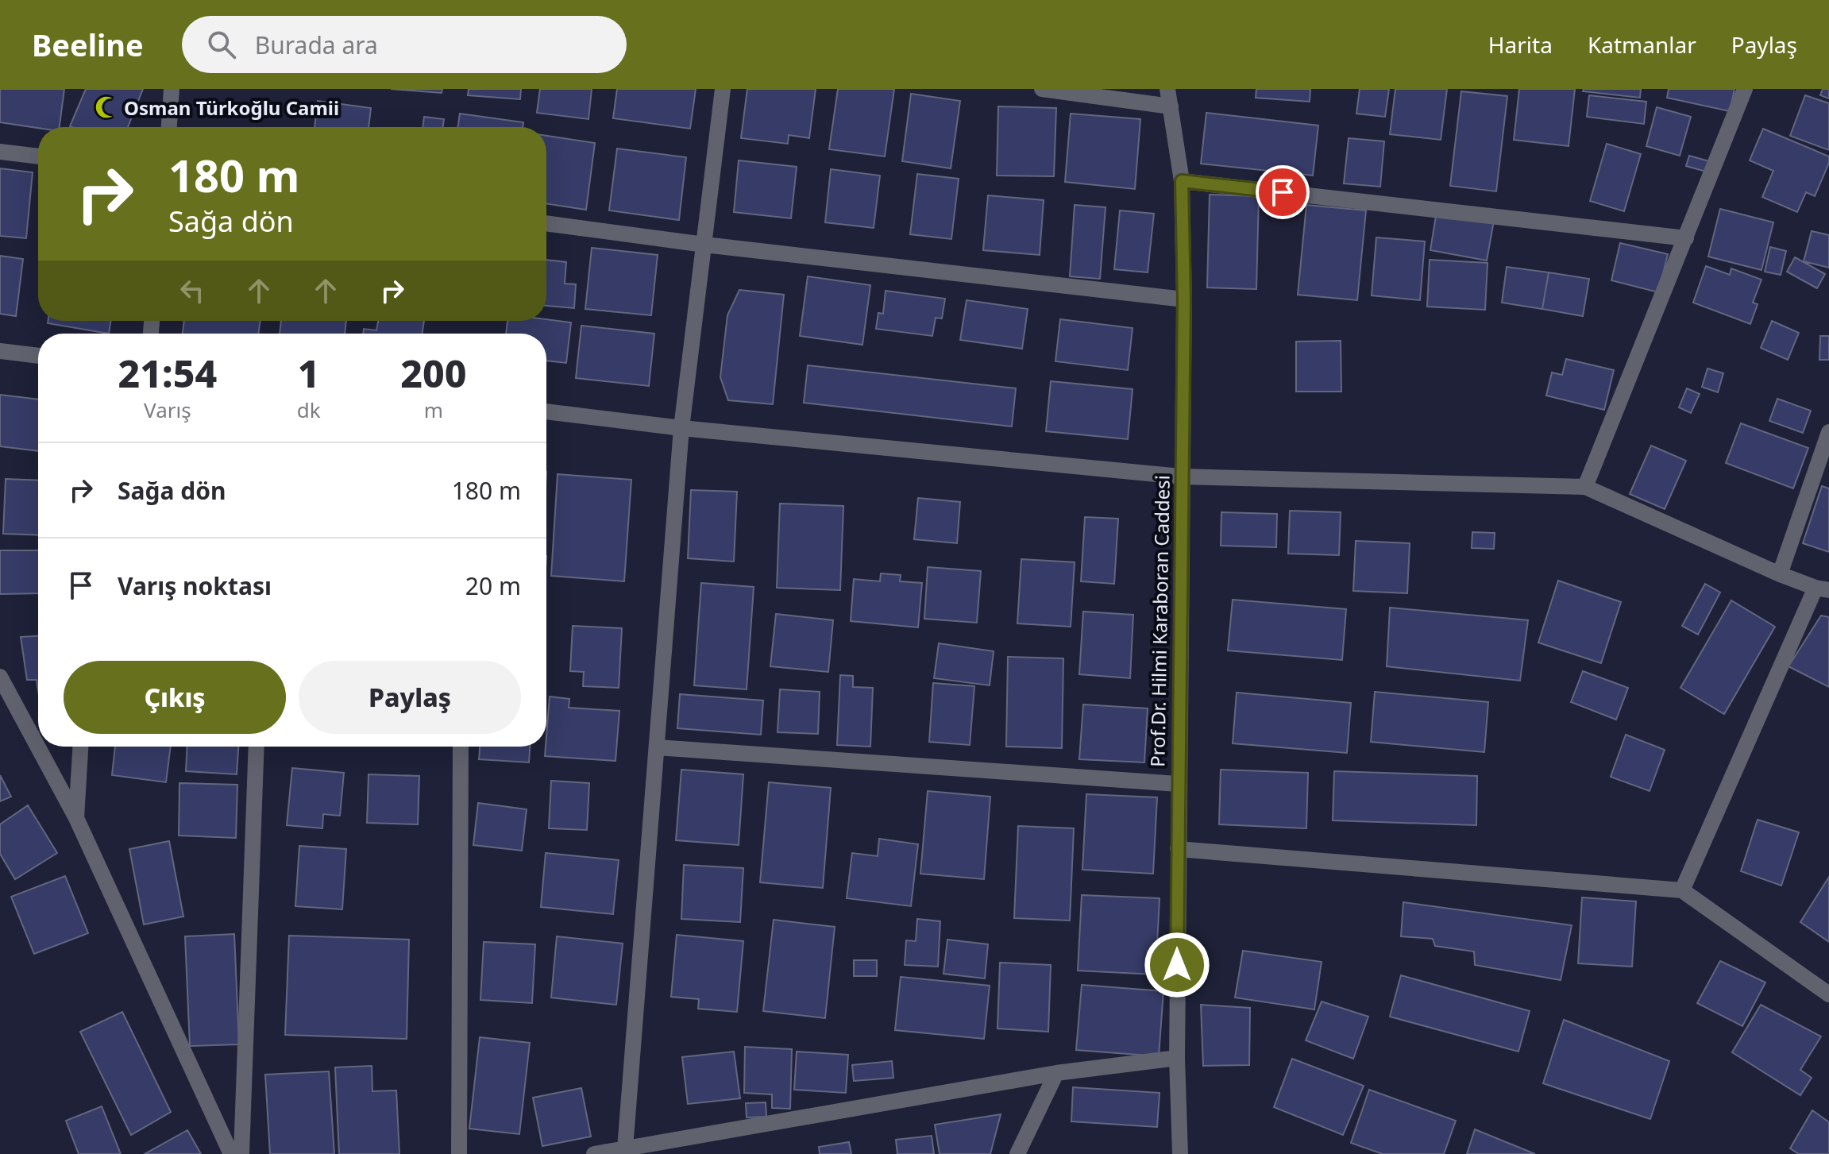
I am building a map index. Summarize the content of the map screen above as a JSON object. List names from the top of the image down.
{
  "streets": {
    "street": ["Prof.Dr. Hilmi Karaboran Caddesi"]
  },
  "places": {
    "mosque": ["Osman Türkoğlu Camii"]
  },
  "page": {
    "header": "Beeline",
    "search": "Burada ara",
    "nav": ["Harita", "Katmanlar", "Paylaş"],
    "turn": ["180 m", "Sağa dön"],
    "eta": [
      "21:54",
      "Varış",
      "1",
      "dk",
      "200",
      "m"
    ],
    "list": [
      {
        "name": "Sağa dön",
        "value": "180 m"
      },
      {
        "name": "Varış noktası",
        "value": "20 m"
      }
    ],
    "buttons": ["Çıkış", "Paylaş"]
  }
}
